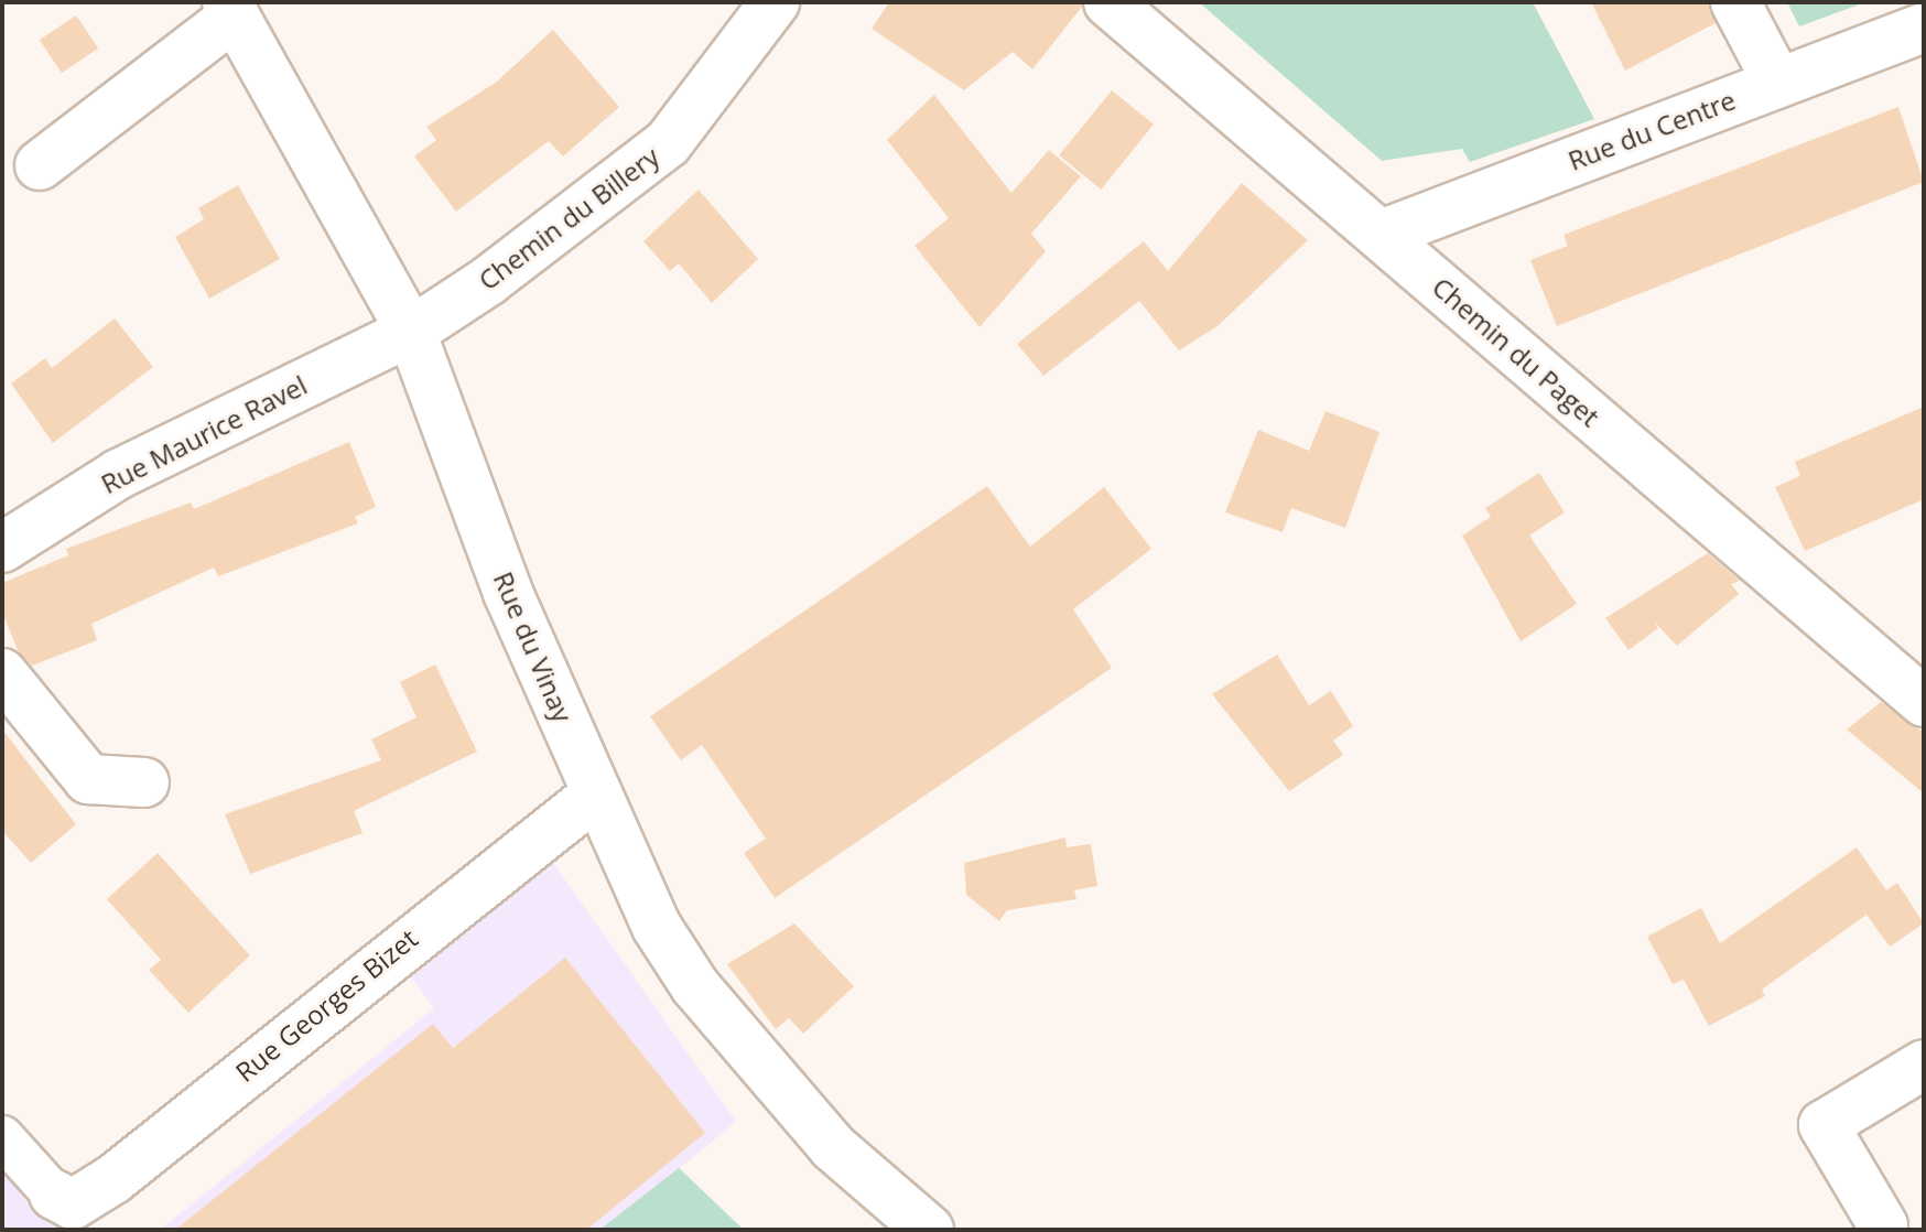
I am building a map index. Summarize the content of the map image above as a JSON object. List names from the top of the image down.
{
  "streets": {
    "street": [
      "Rue du Centre",
      "Chemin du Billery",
      "Chemin du Paget",
      "Rue Maurice Ravel",
      "Rue du Vinay",
      "Rue Georges Bizet"
    ]
  },
  "crossings": [
    ["Rue du Centre", "Chemin du Paget"],
    ["Chemin du Billery", "Rue Maurice Ravel"],
    ["Chemin du Billery", "Rue du Vinay"],
    ["Rue Maurice Ravel", "Rue du Vinay"],
    ["Rue du Vinay", "Rue Georges Bizet"]
  ]
}
